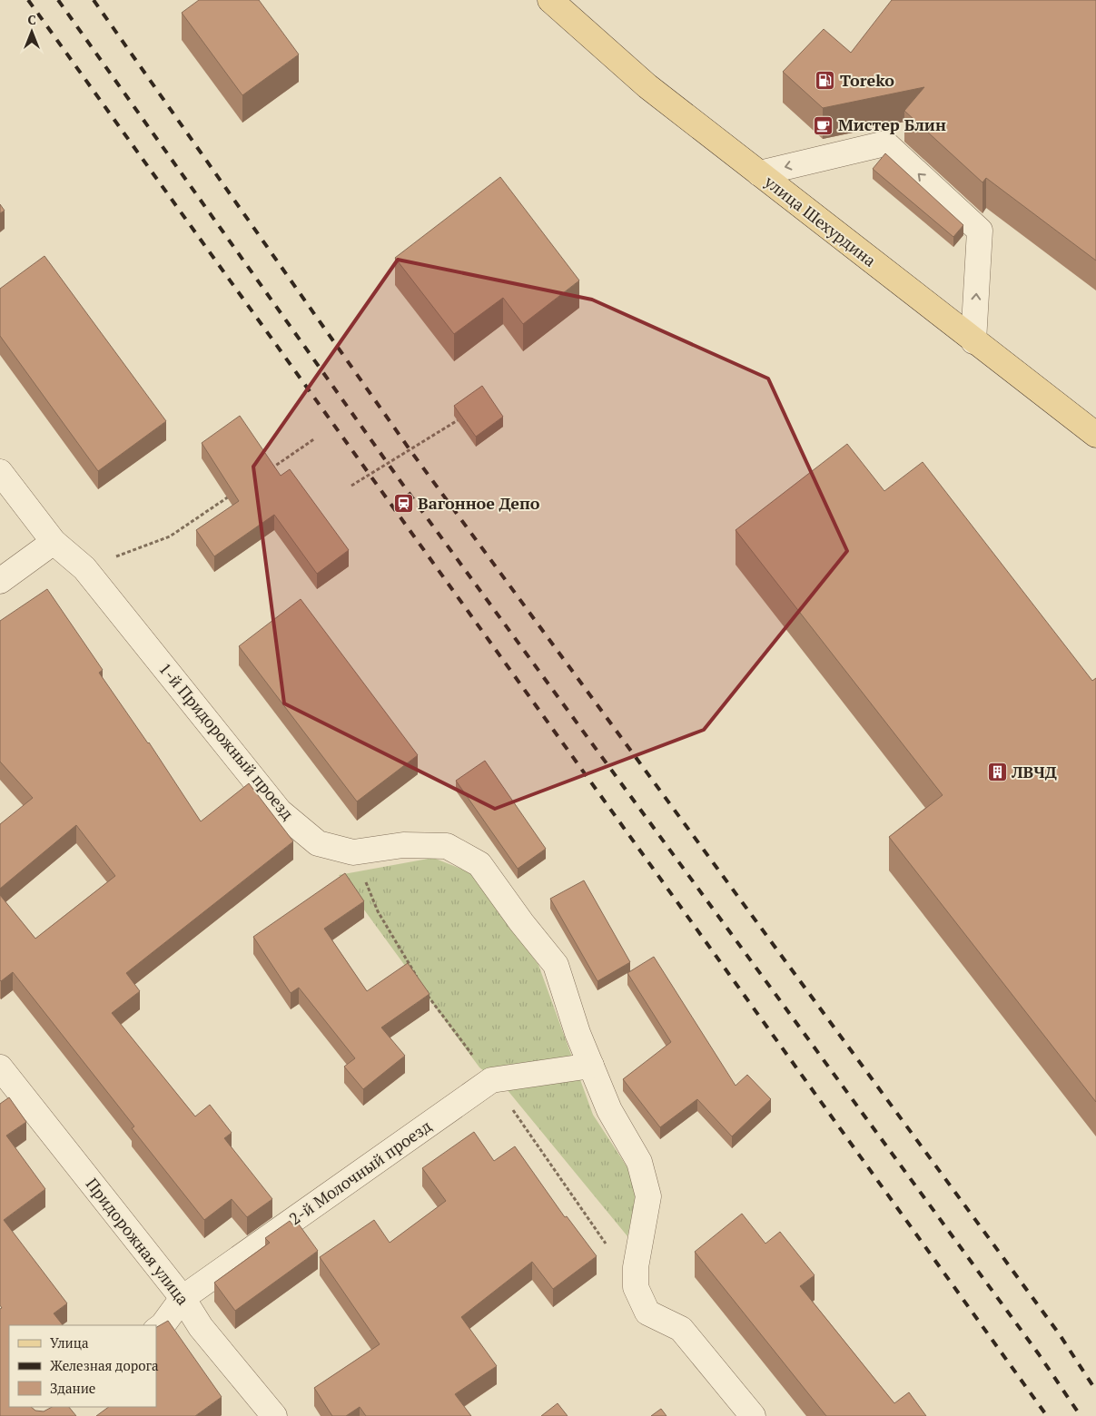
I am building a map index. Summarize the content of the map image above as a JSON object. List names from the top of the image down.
{
  "streets": {
    "main road": ["улица Шехурдина"],
    "street": ["1-й Придорожный проезд", "2-й Молочный проезд", "Придорожная улица"]
  },
  "crossings": [
    ["1-й Придорожный проезд", "2-й Молочный проезд"],
    ["2-й Молочный проезд", "Придорожная улица"]
  ],
  "places": {
    "fuel station": ["Toreko"],
    "cafe": ["Мистер Блин"],
    "station": ["Вагонное Депо"],
    "building": ["ЛВЧД"]
  },
  "legend": ["Улица", "Железная дорога", "Здание"],
  "north": "top"
}
